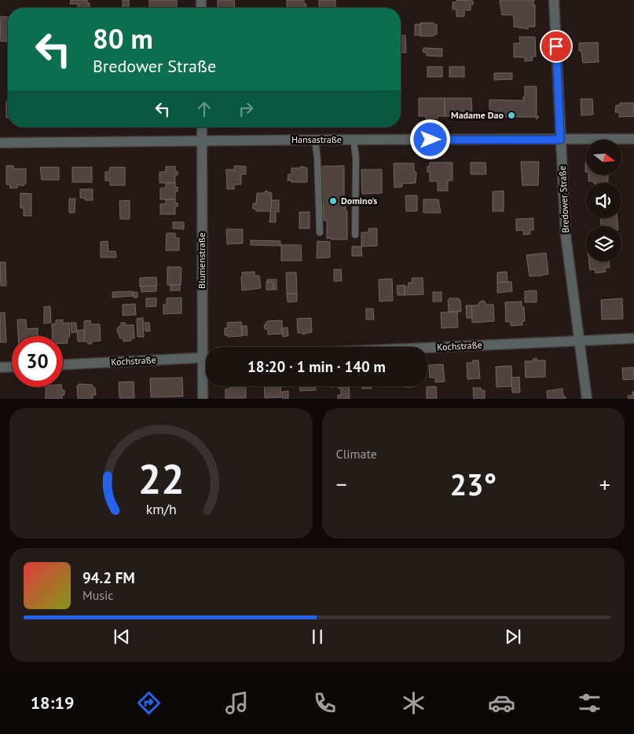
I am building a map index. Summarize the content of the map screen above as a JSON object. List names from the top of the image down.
{
  "streets": {
    "street": [
      "Hansastraße",
      "Bredower Straße",
      "Blumenstraße",
      "Kochstraße"
    ]
  },
  "crossings": [
    ["Hansastraße", "Bredower Straße"],
    ["Hansastraße", "Blumenstraße"],
    ["Bredower Straße", "Kochstraße"],
    ["Blumenstraße", "Kochstraße"]
  ],
  "places": ["Madame Dao", "Domino's"],
  "north": "right",
  "page": {
    "turn": ["80 m", "Bredower Straße"],
    "limit": "30",
    "trip": "18:20 · 1 min · 140 m",
    "tile": "Climate",
    "heat": ["−", "23°", "+"],
    "song": ["94.2 FM", "Music"],
    "tabs": "18:19",
    "gauge": ["22", "km/h"]
  }
}
